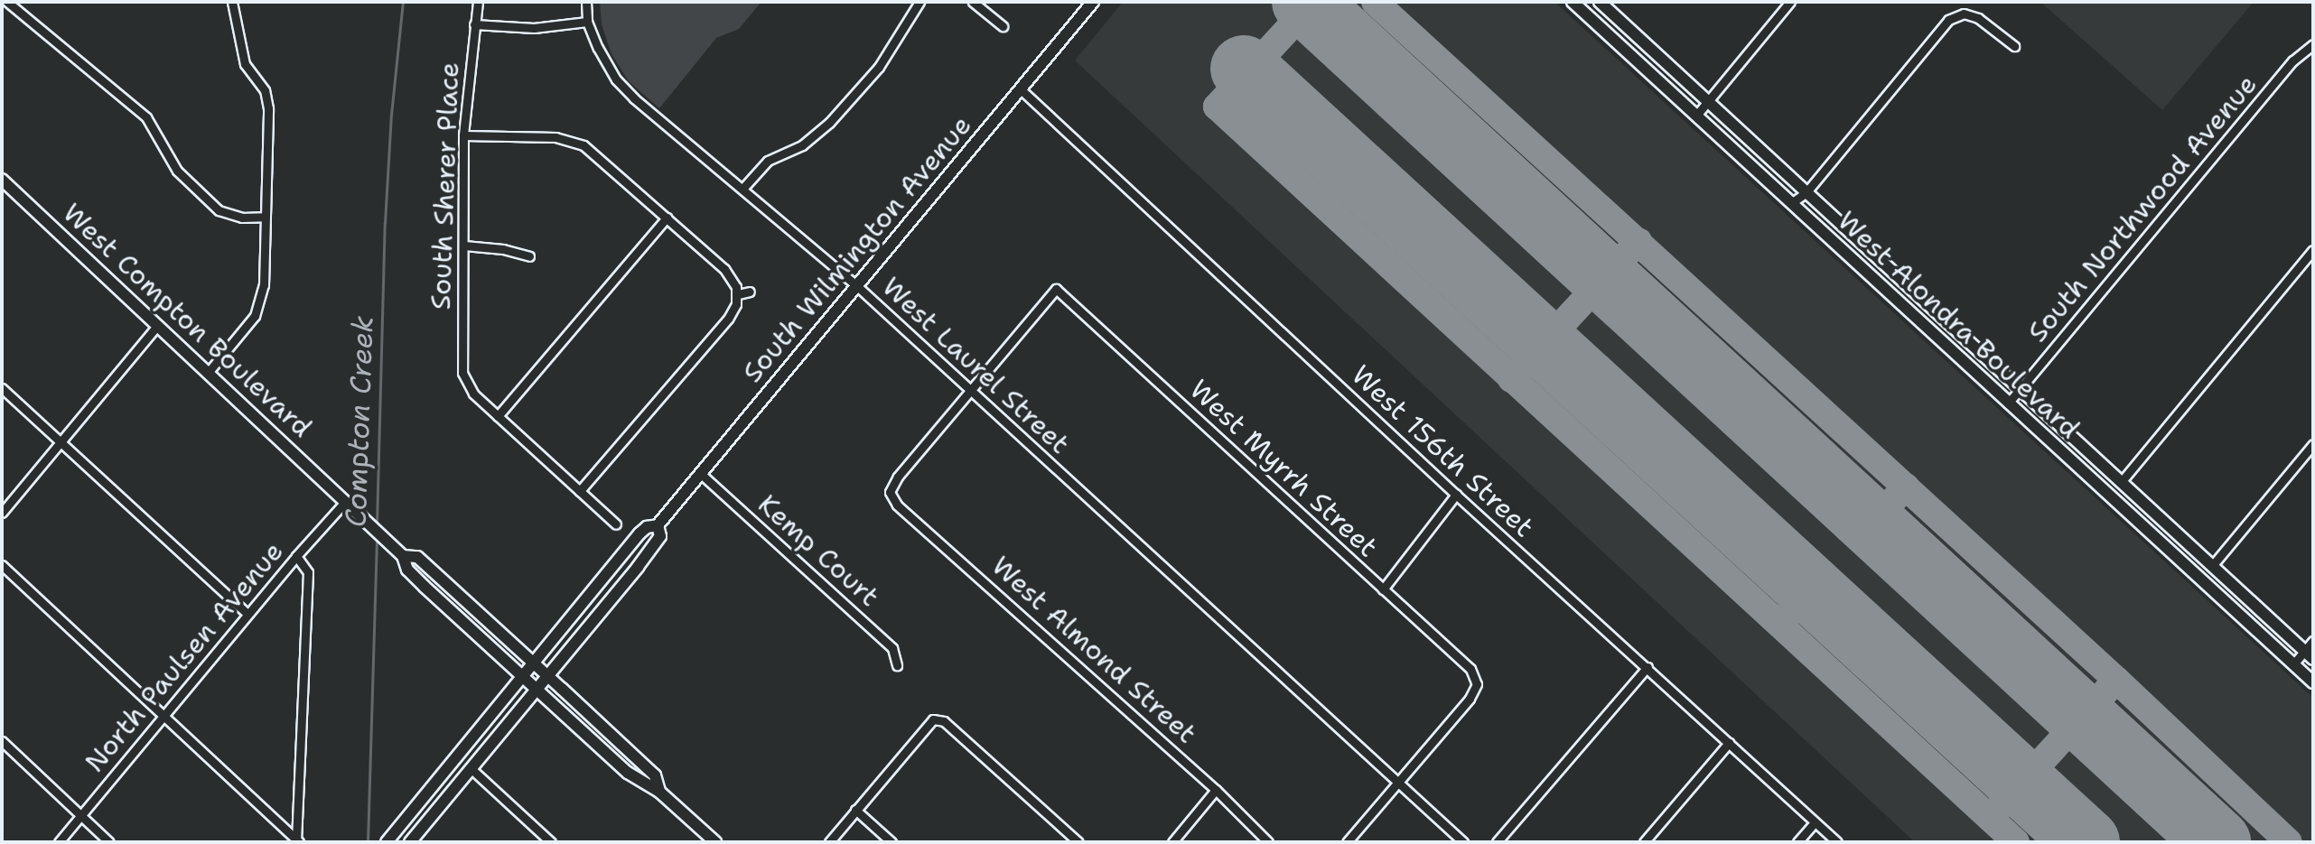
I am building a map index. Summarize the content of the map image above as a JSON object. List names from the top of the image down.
{
  "streets": {
    "main road": ["South Wilmington Avenue", "West Compton Boulevard", "West Alondra Boulevard"],
    "street": [
      "South Sherer Place",
      "South Northwood Avenue",
      "West Laurel Street",
      "West 156th Street",
      "West Myrrh Street",
      "Kemp Court",
      "West Almond Street",
      "North Paulsen Avenue"
    ]
  },
  "crossings": [
    ["South Northwood Avenue", "West Alondra Boulevard"],
    ["South Wilmington Avenue", "West Compton Boulevard"],
    ["South Wilmington Avenue", "West Laurel Street"],
    ["South Wilmington Avenue", "West 156th Street"],
    ["South Wilmington Avenue", "Kemp Court"],
    ["West Compton Boulevard", "North Paulsen Avenue"],
    ["West Laurel Street", "West Myrrh Street"],
    ["West Laurel Street", "West Almond Street"],
    ["West Myrrh Street", "West Almond Street"]
  ],
  "water": ["Compton Creek"]
}
